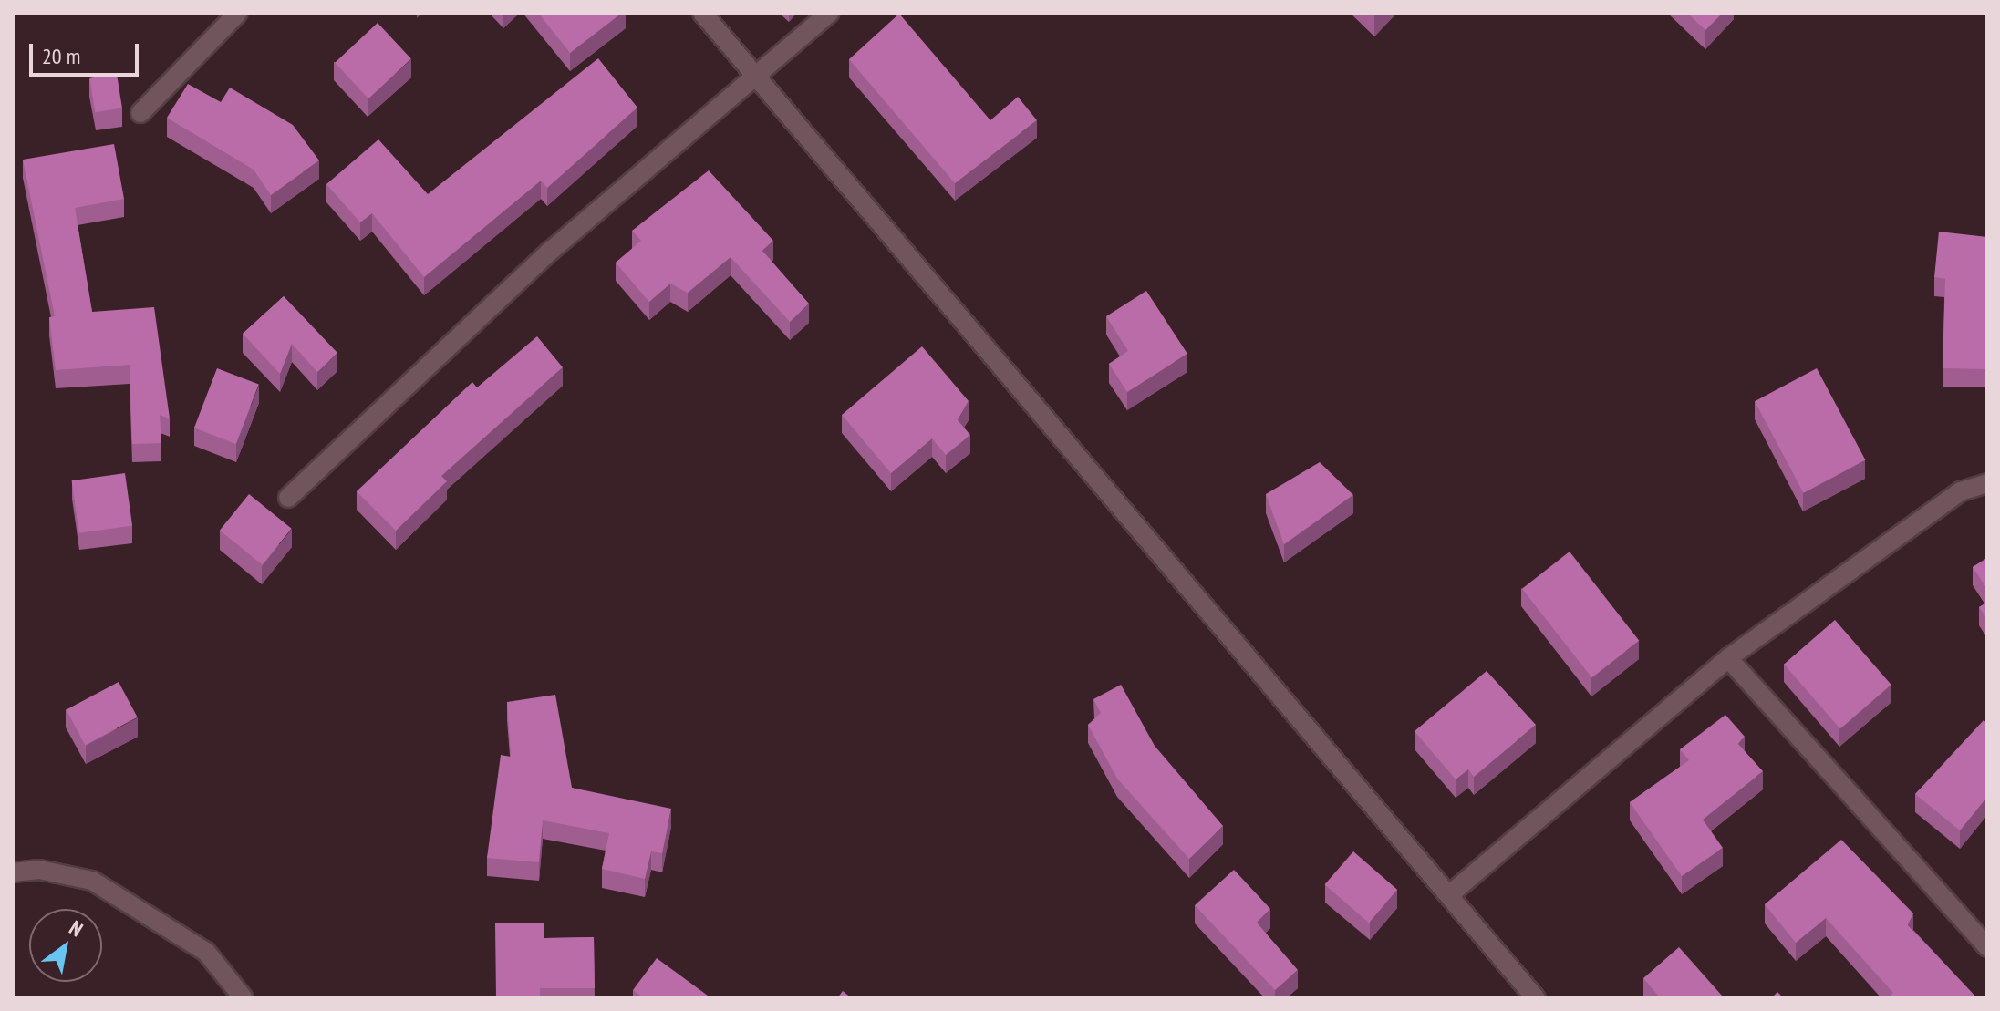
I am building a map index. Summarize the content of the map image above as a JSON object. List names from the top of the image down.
{
  "scale_bar": "20 m",
  "north": "top right"
}
